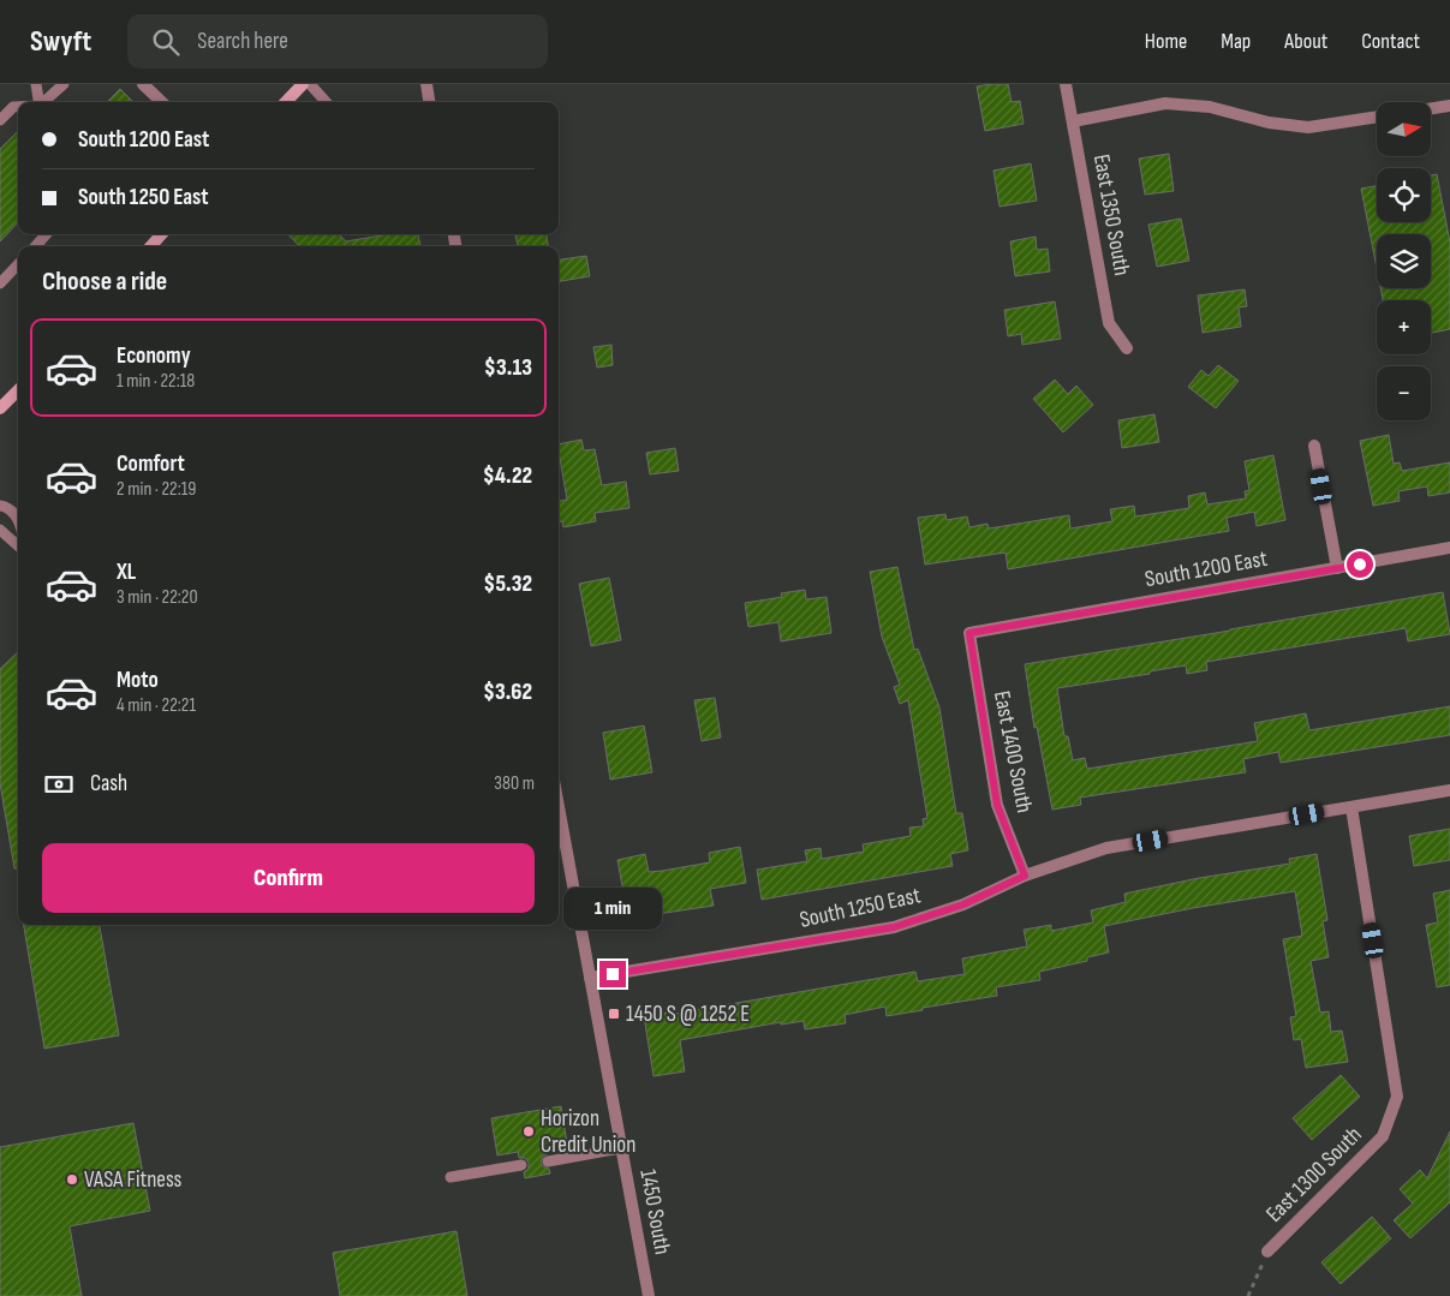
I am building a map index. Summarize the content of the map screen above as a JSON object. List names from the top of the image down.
{
  "streets": {
    "street": [
      "East 1350 South",
      "South 1200 East",
      "East 1400 South",
      "South 1250 East",
      "East 1300 South",
      "1450 South"
    ]
  },
  "crossings": [
    ["South 1200 East", "East 1400 South"],
    ["East 1400 South", "South 1250 East"],
    ["South 1250 East", "East 1300 South"],
    ["South 1250 East", "1450 South"]
  ],
  "places": {
    "transit": ["1450 S @ 1252 E"],
    "other": ["Horizon Credit Union", "VASA Fitness"]
  },
  "north": "right",
  "page": {
    "header": "Swyft",
    "search": "Search here",
    "nav": [
      "Home",
      "Map",
      "About",
      "Contact"
    ],
    "map_buttons": ["+", "−"],
    "banner": ["South 1200 East", "South 1250 East"],
    "heading": "Choose a ride",
    "list": [
      {
        "name": "Economy",
        "note": "1 min · 22:18",
        "value": "$3.13"
      },
      {
        "name": "Comfort",
        "note": "2 min · 22:19",
        "value": "$4.22"
      },
      {
        "name": "XL",
        "note": "3 min · 22:20",
        "value": "$5.32"
      },
      {
        "name": "Moto",
        "note": "4 min · 22:21",
        "value": "$3.62"
      }
    ],
    "pay": ["Cash", "380 m"],
    "buttons": "Confirm",
    "bubble": "1 min"
  }
}
